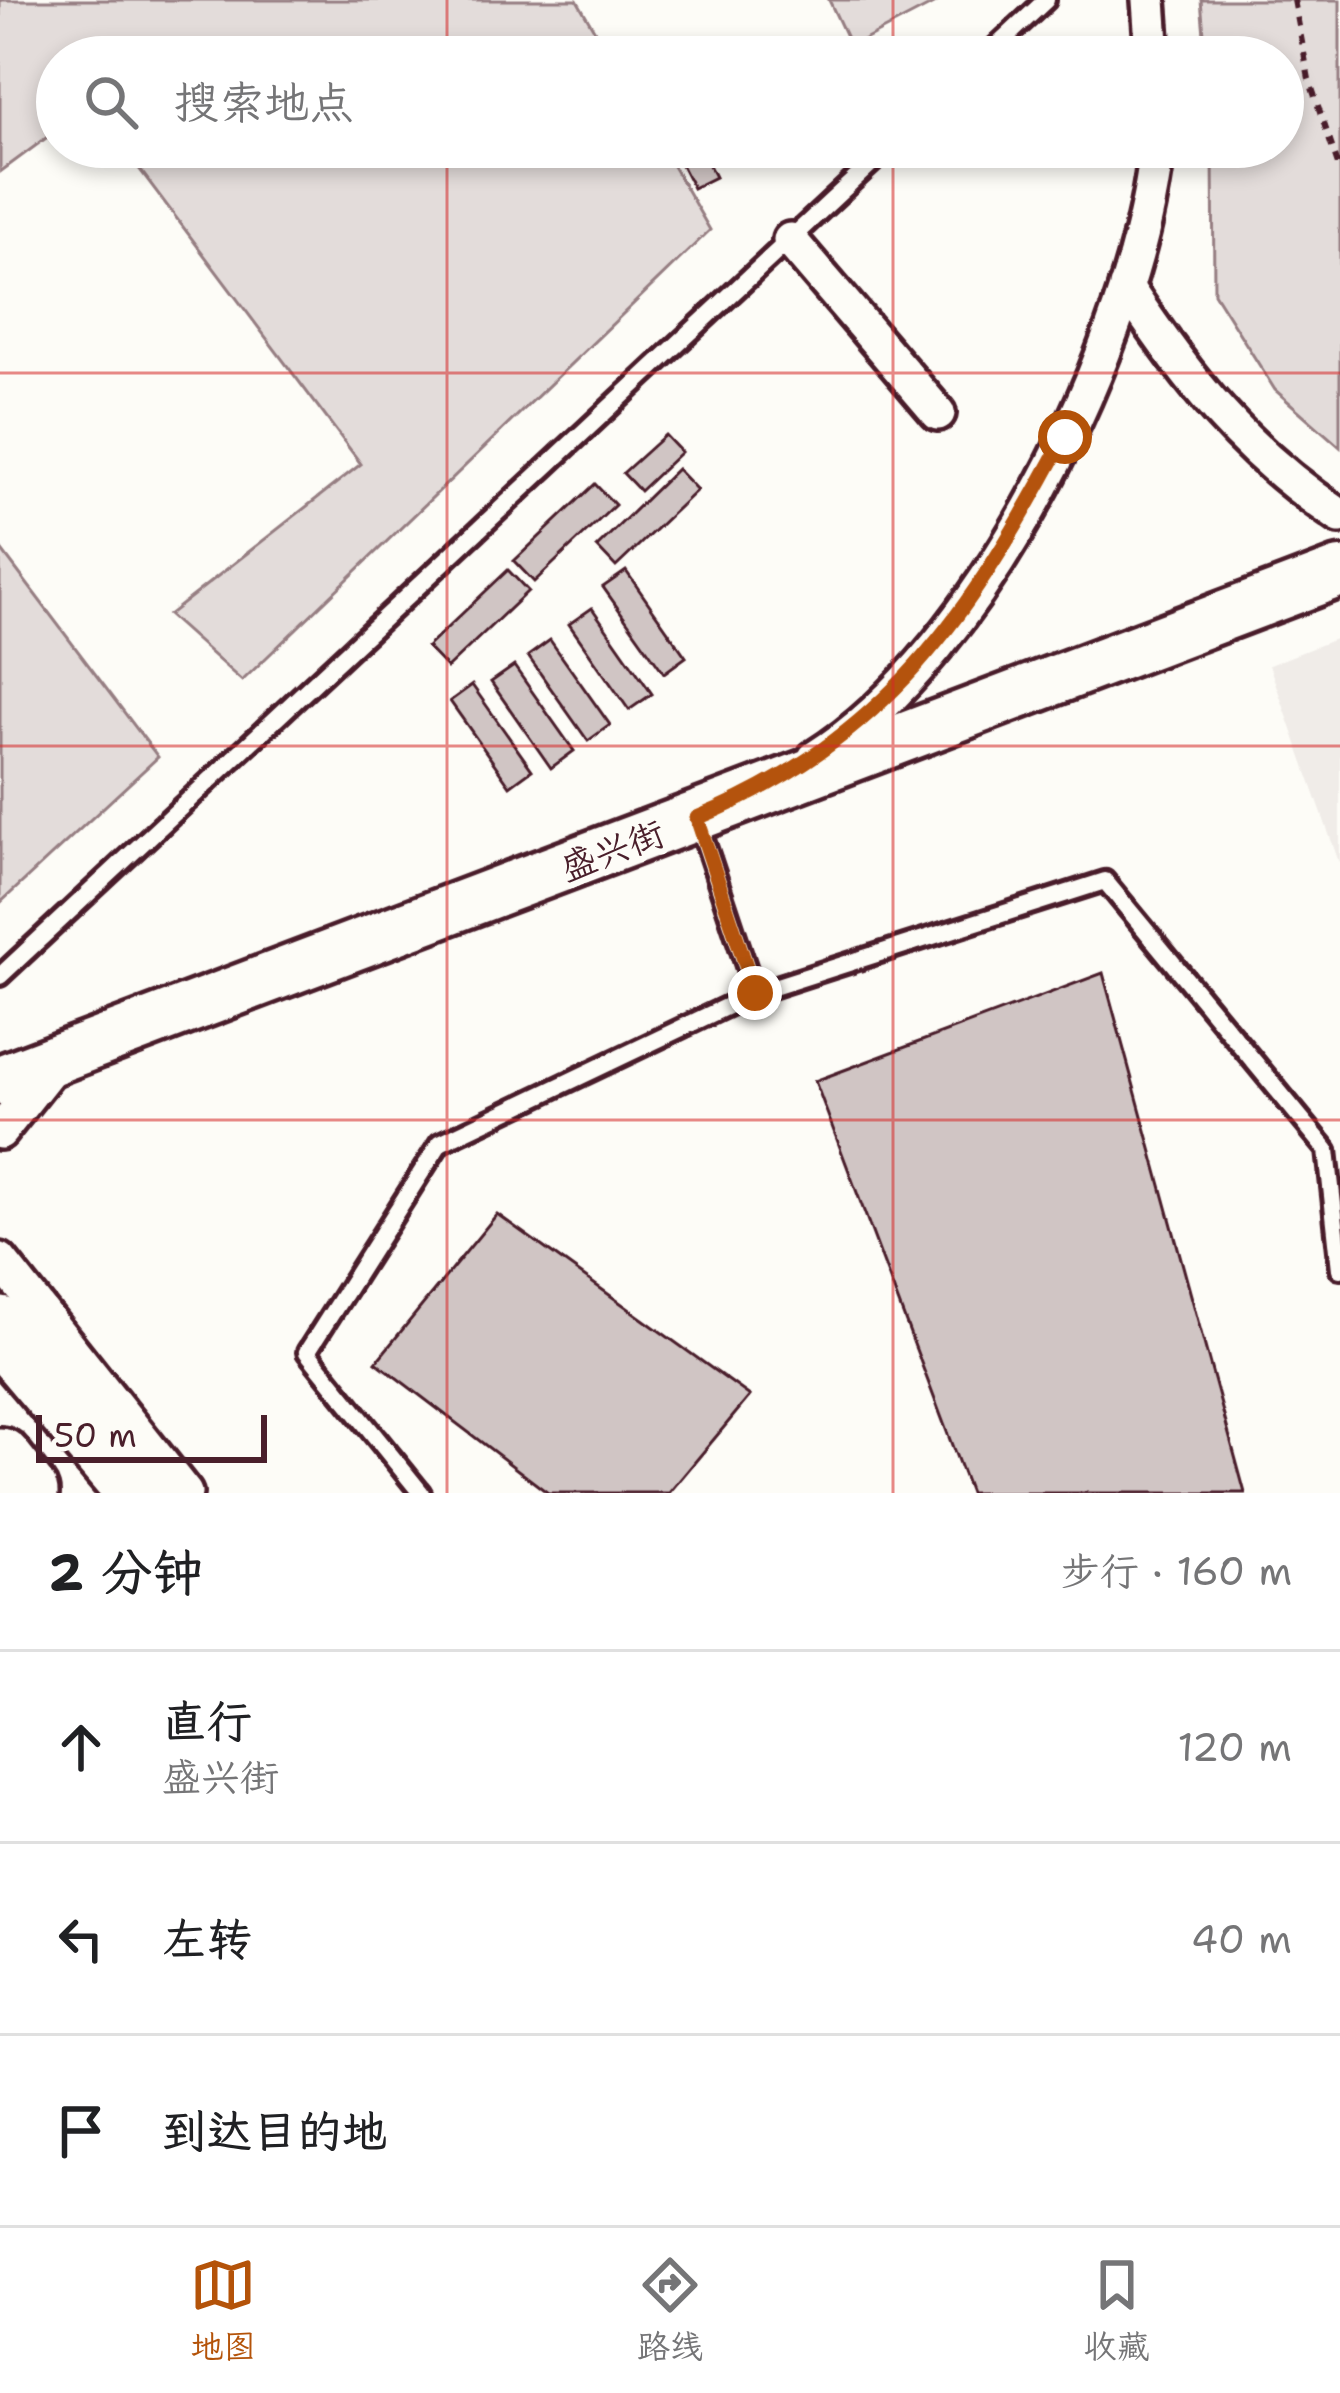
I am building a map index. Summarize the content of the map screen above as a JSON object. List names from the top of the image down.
{
  "streets": {
    "street": ["盛兴街"]
  },
  "scale_bar": "50 m",
  "page": {
    "search": "搜索地点",
    "scale": "50 m",
    "heading": ["2 分钟", "步行 · 160 m"],
    "list": [
      ["直行", "盛兴街", "120 m"],
      ["左转", "40 m"],
      "到达目的地"
    ],
    "nav": ["地图", "路线", "收藏"]
  }
}
